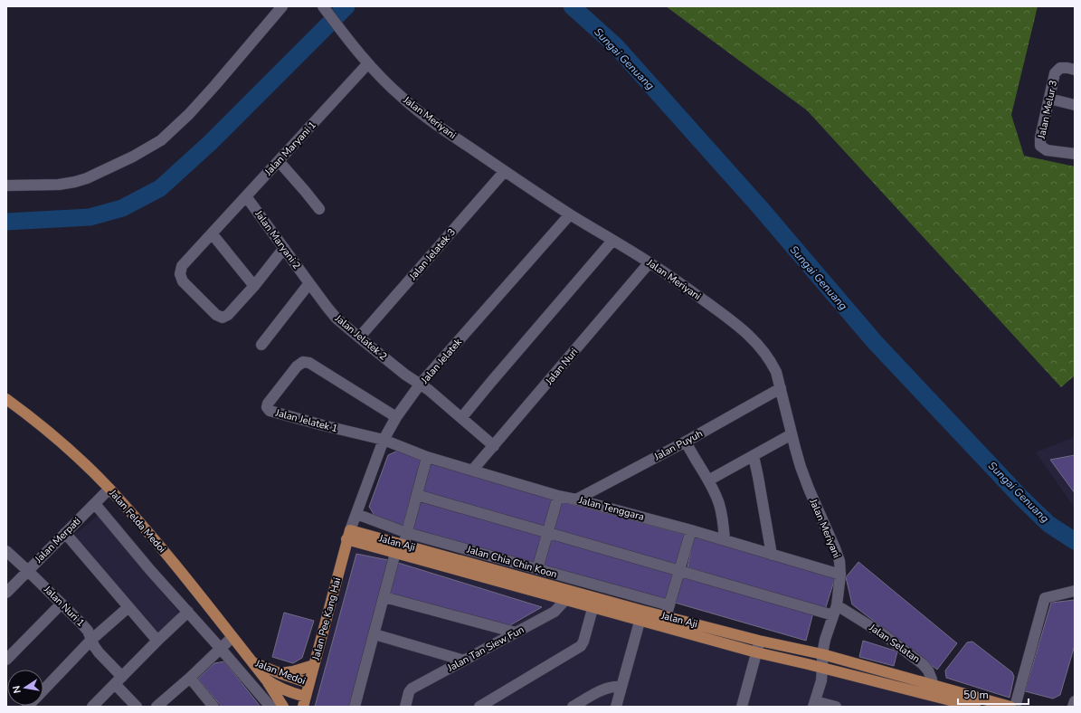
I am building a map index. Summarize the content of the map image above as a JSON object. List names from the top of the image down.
{
  "streets": {
    "main road": [
      "Jalan Felda Medoi",
      "Jalan Aji",
      "Jalan Pee Kang Hai",
      "Jalan Medoi"
    ],
    "street": [
      "Jalan Melur 3",
      "Jalan Meriyani",
      "Jalan Maryani 1",
      "Jalan Maryani 2",
      "Jalan Jelatek 3",
      "Jalan Jelatek 2",
      "Jalan Jelatek",
      "Jalan Nuri",
      "Jalan Jelatek 1",
      "Jalan Puyuh",
      "Jalan Tenggara",
      "Jalan Merpati",
      "Jalan Chia Chin Koon",
      "Jalan Nuri 1",
      "Jalan Selatan",
      "Jalan Tan Siew Fun"
    ]
  },
  "crossings": [
    ["Jalan Meriyani", "Jalan Maryani 1"],
    ["Jalan Meriyani", "Jalan Jelatek 3"],
    ["Jalan Meriyani", "Jalan Jelatek"],
    ["Jalan Meriyani", "Jalan Nuri"],
    ["Jalan Meriyani", "Jalan Puyuh"],
    ["Jalan Meriyani", "Jalan Tenggara"],
    ["Jalan Meriyani", "Jalan Aji"],
    ["Jalan Meriyani", "Jalan Selatan"],
    ["Jalan Maryani 1", "Jalan Maryani 2"],
    ["Jalan Maryani 2", "Jalan Jelatek 2"],
    ["Jalan Jelatek 3", "Jalan Jelatek 2"],
    ["Jalan Jelatek 2", "Jalan Jelatek"],
    ["Jalan Jelatek 2", "Jalan Nuri"],
    ["Jalan Jelatek", "Jalan Jelatek 1"],
    ["Jalan Jelatek", "Jalan Tenggara"],
    ["Jalan Jelatek", "Jalan Aji"],
    ["Jalan Jelatek", "Jalan Chia Chin Koon"],
    ["Jalan Jelatek", "Jalan Pee Kang Hai"],
    ["Jalan Nuri", "Jalan Tenggara"],
    ["Jalan Jelatek 1", "Jalan Tenggara"],
    ["Jalan Puyuh", "Jalan Tenggara"],
    ["Jalan Felda Medoi", "Jalan Merpati"],
    ["Jalan Felda Medoi", "Jalan Medoi"],
    ["Jalan Merpati", "Jalan Nuri 1"],
    ["Jalan Aji", "Jalan Pee Kang Hai"],
    ["Jalan Aji", "Jalan Selatan"],
    ["Jalan Aji", "Jalan Tan Siew Fun"],
    ["Jalan Pee Kang Hai", "Jalan Medoi"]
  ],
  "water": ["Sungai Genuang"],
  "scale_bar": "50 m",
  "north": "left"
}
